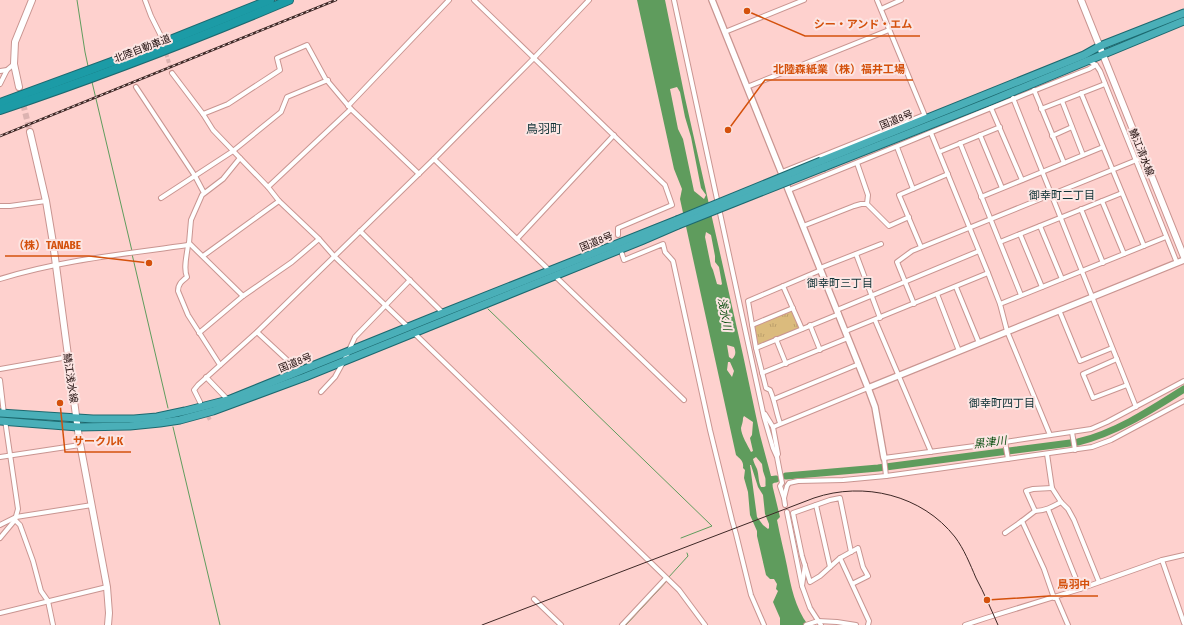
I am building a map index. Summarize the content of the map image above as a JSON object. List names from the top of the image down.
{
  "streets": {
    "highway": ["北陸自動車道", "国道8号"],
    "main road": ["鯖江清水線", "鯖江浅水線"]
  },
  "crossings": [
    ["国道8号", "鯖江清水線"],
    ["国道8号", "鯖江浅水線"]
  ],
  "districts": [
    "鳥羽町",
    "御幸町二丁目",
    "御幸町三丁目",
    "御幸町四丁目"
  ],
  "water": ["浅水川", "黒津川"],
  "places": [
    "シー・アンド・エム",
    "北陸森紙業（株）福井工場",
    "（株）TANABE",
    "サークルK",
    "鳥羽中"
  ]
}
